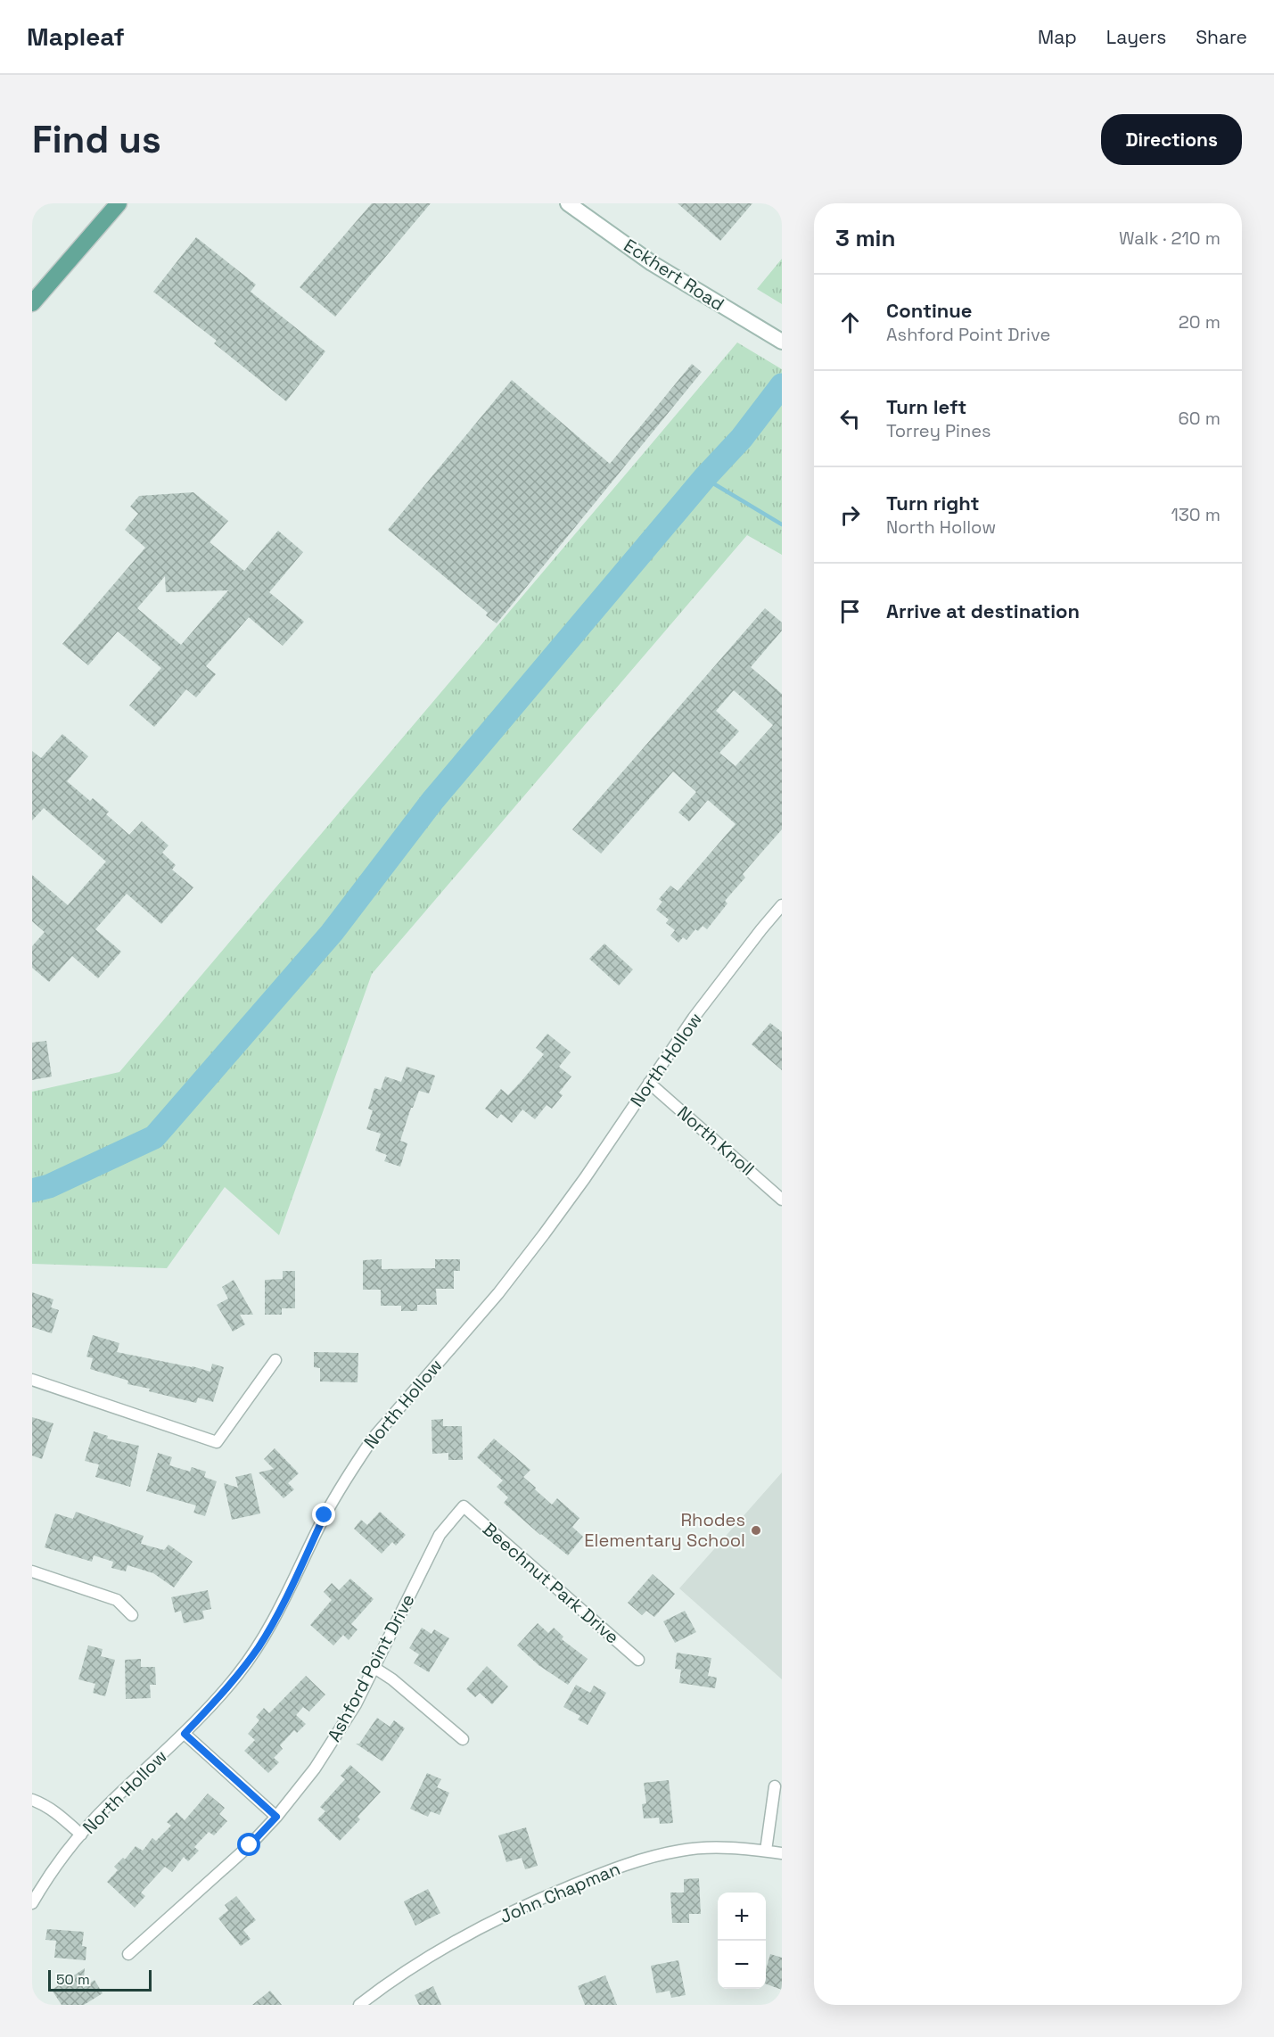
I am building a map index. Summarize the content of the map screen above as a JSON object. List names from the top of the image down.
{
  "streets": {
    "main road": ["Eckhert Road"],
    "street": [
      "North Hollow",
      "North Knoll",
      "Beechnut Park Drive",
      "Ashford Point Drive",
      "John Chapman"
    ]
  },
  "crossings": [
    ["North Hollow", "North Knoll"],
    ["Beechnut Park Drive", "Ashford Point Drive"]
  ],
  "places": ["Rhodes Elementary School"],
  "scale_bar": "50 m",
  "page": {
    "header": "Mapleaf",
    "nav": ["Map", "Layers", "Share"],
    "buttons": "Directions",
    "title": "Find us",
    "heading": ["3 min", "Walk · 210 m"],
    "list": [
      ["Continue", "Ashford Point Drive", "20 m"],
      ["Turn left", "Torrey Pines", "60 m"],
      ["Turn right", "North Hollow", "130 m"],
      "Arrive at destination"
    ],
    "map_buttons": ["+", "−"],
    "scale": "50 m"
  }
}
